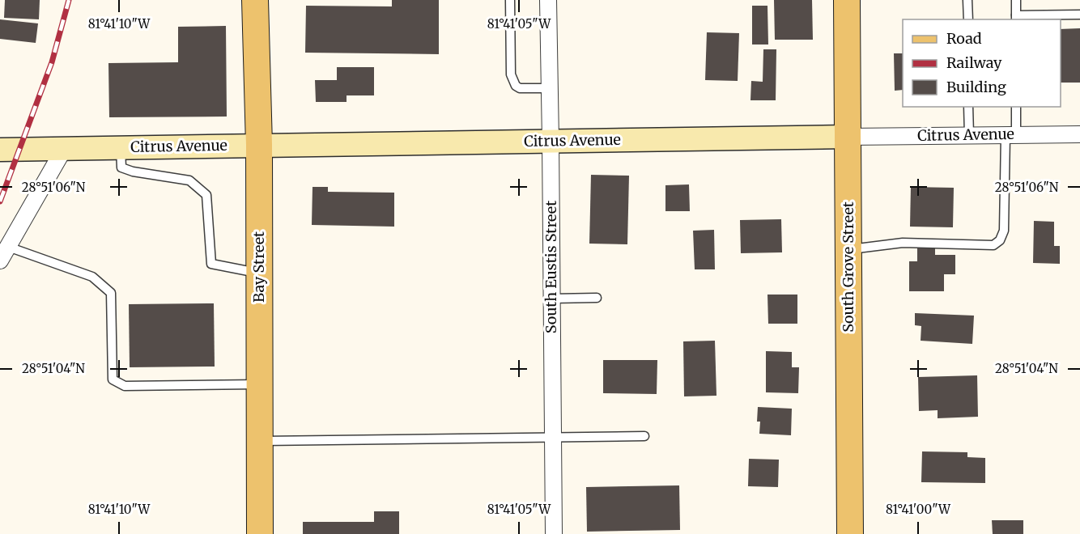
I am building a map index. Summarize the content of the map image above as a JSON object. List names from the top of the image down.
{
  "streets": {
    "main road": ["Bay Street", "South Grove Street"],
    "street": ["Citrus Avenue", "South Eustis Street"]
  },
  "crossings": [
    ["Citrus Avenue", "Bay Street"],
    ["Citrus Avenue", "South Eustis Street"],
    ["Citrus Avenue", "South Grove Street"]
  ],
  "legend": ["Road", "Railway", "Building"],
  "coordinates": [
    "81°41'10\"W",
    "81°41'05\"W",
    "28°51'06\"N",
    "28°51'04\"N",
    "81°41'00\"W"
  ]
}
